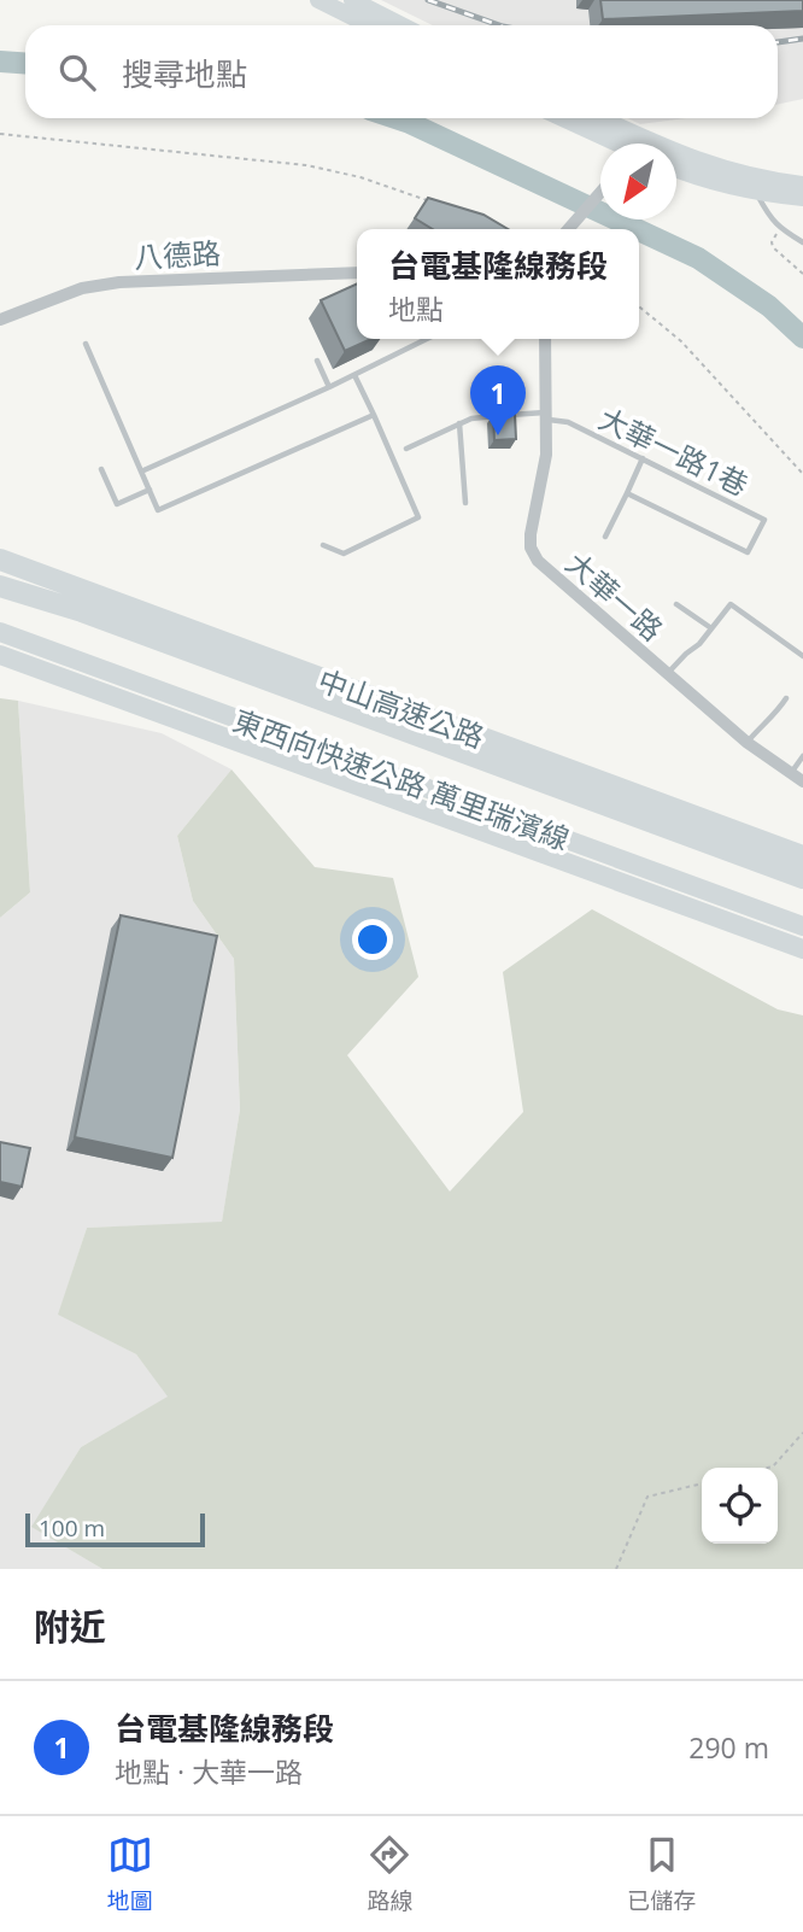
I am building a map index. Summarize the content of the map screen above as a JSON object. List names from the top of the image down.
{
  "streets": {
    "highway": ["中山高速公路", "東西向快速公路 萬里瑞濱線"],
    "street": ["八德路", "大華一路"],
    "lane": ["大華一路1巷"]
  },
  "crossings": [
    ["大華一路1巷", "大華一路"]
  ],
  "scale_bar": "100 m",
  "north": "bottom left",
  "page": {
    "search": "搜尋地點",
    "popup": ["台電基隆線務段", "地點"],
    "pins": "1",
    "scale": "100 m",
    "heading": "附近",
    "list": [
      {
        "mark": "1",
        "name": "台電基隆線務段",
        "note": "地點 · 大華一路",
        "value": "290 m"
      }
    ],
    "nav": ["地圖", "路線", "已儲存"]
  }
}
